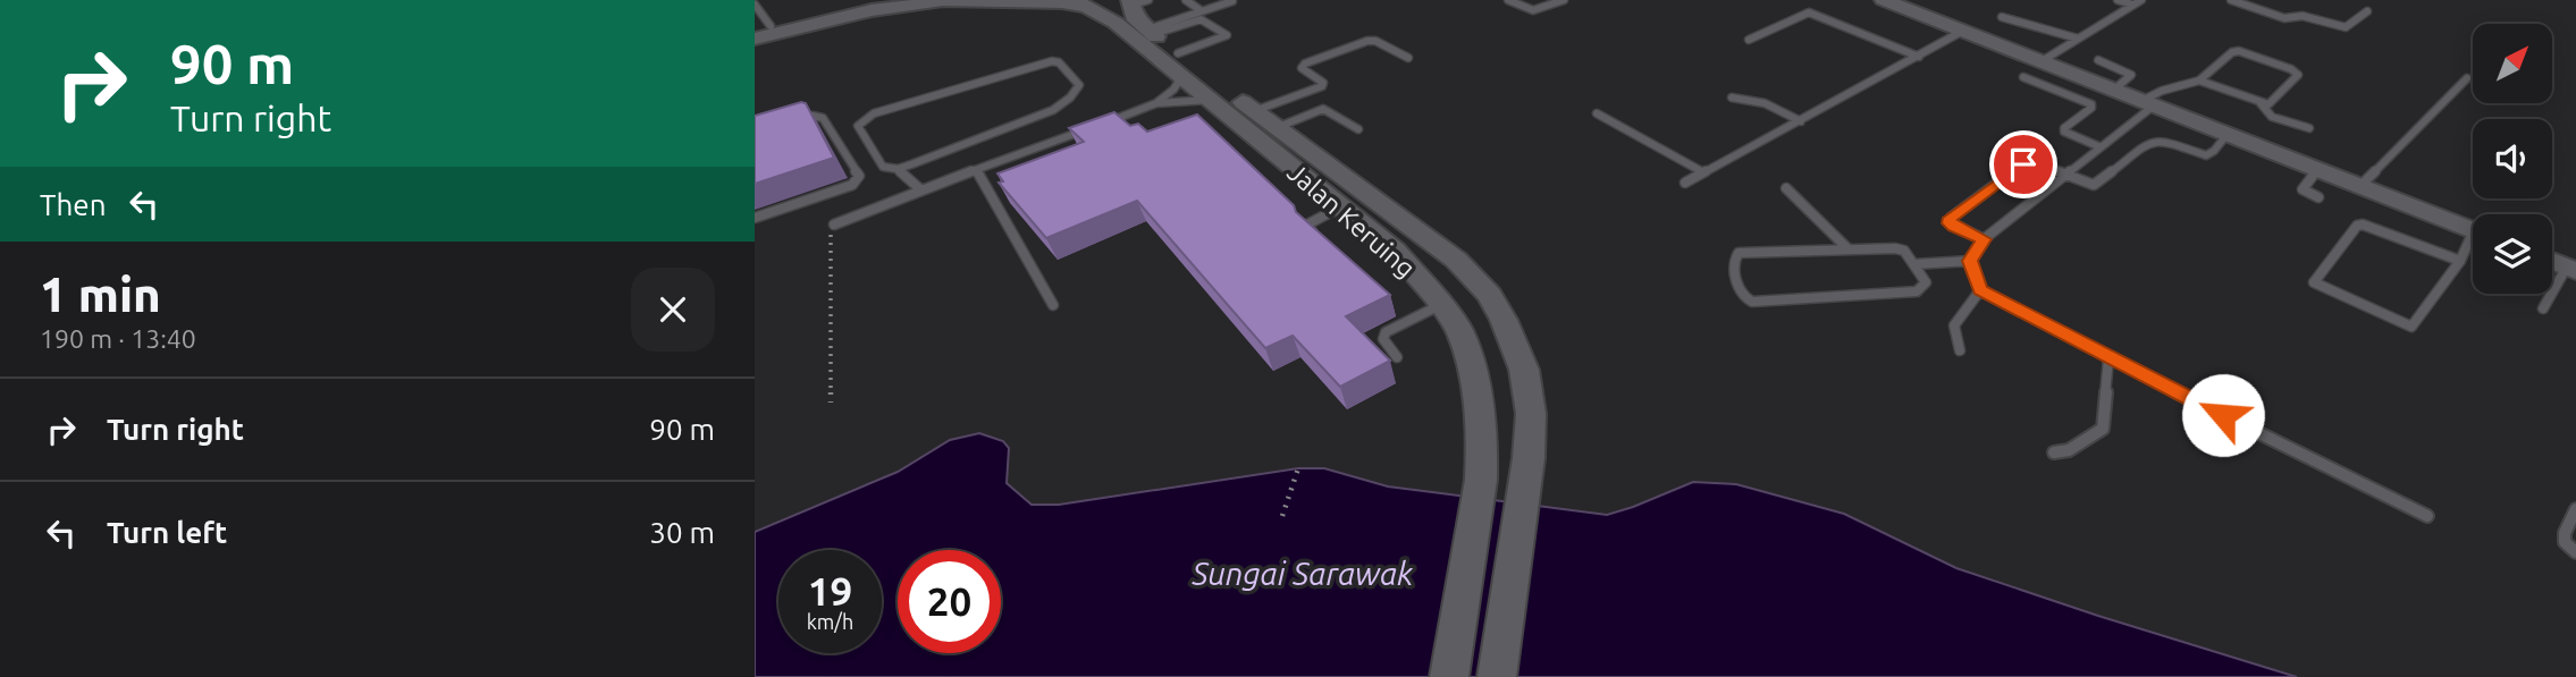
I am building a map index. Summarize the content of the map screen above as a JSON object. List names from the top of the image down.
{
  "streets": {
    "main road": ["Jalan Keruing"]
  },
  "water": ["Sungai Sarawak"],
  "north": "top right",
  "page": {
    "turn": ["90 m", "Turn right"],
    "then": "Then",
    "heading": ["1 min", "190 m · 13:40"],
    "list": [
      {
        "name": "Turn right",
        "value": "90 m"
      },
      {
        "name": "Turn left",
        "value": "30 m"
      }
    ],
    "speed": "19 km/h",
    "limit": "20"
  }
}
